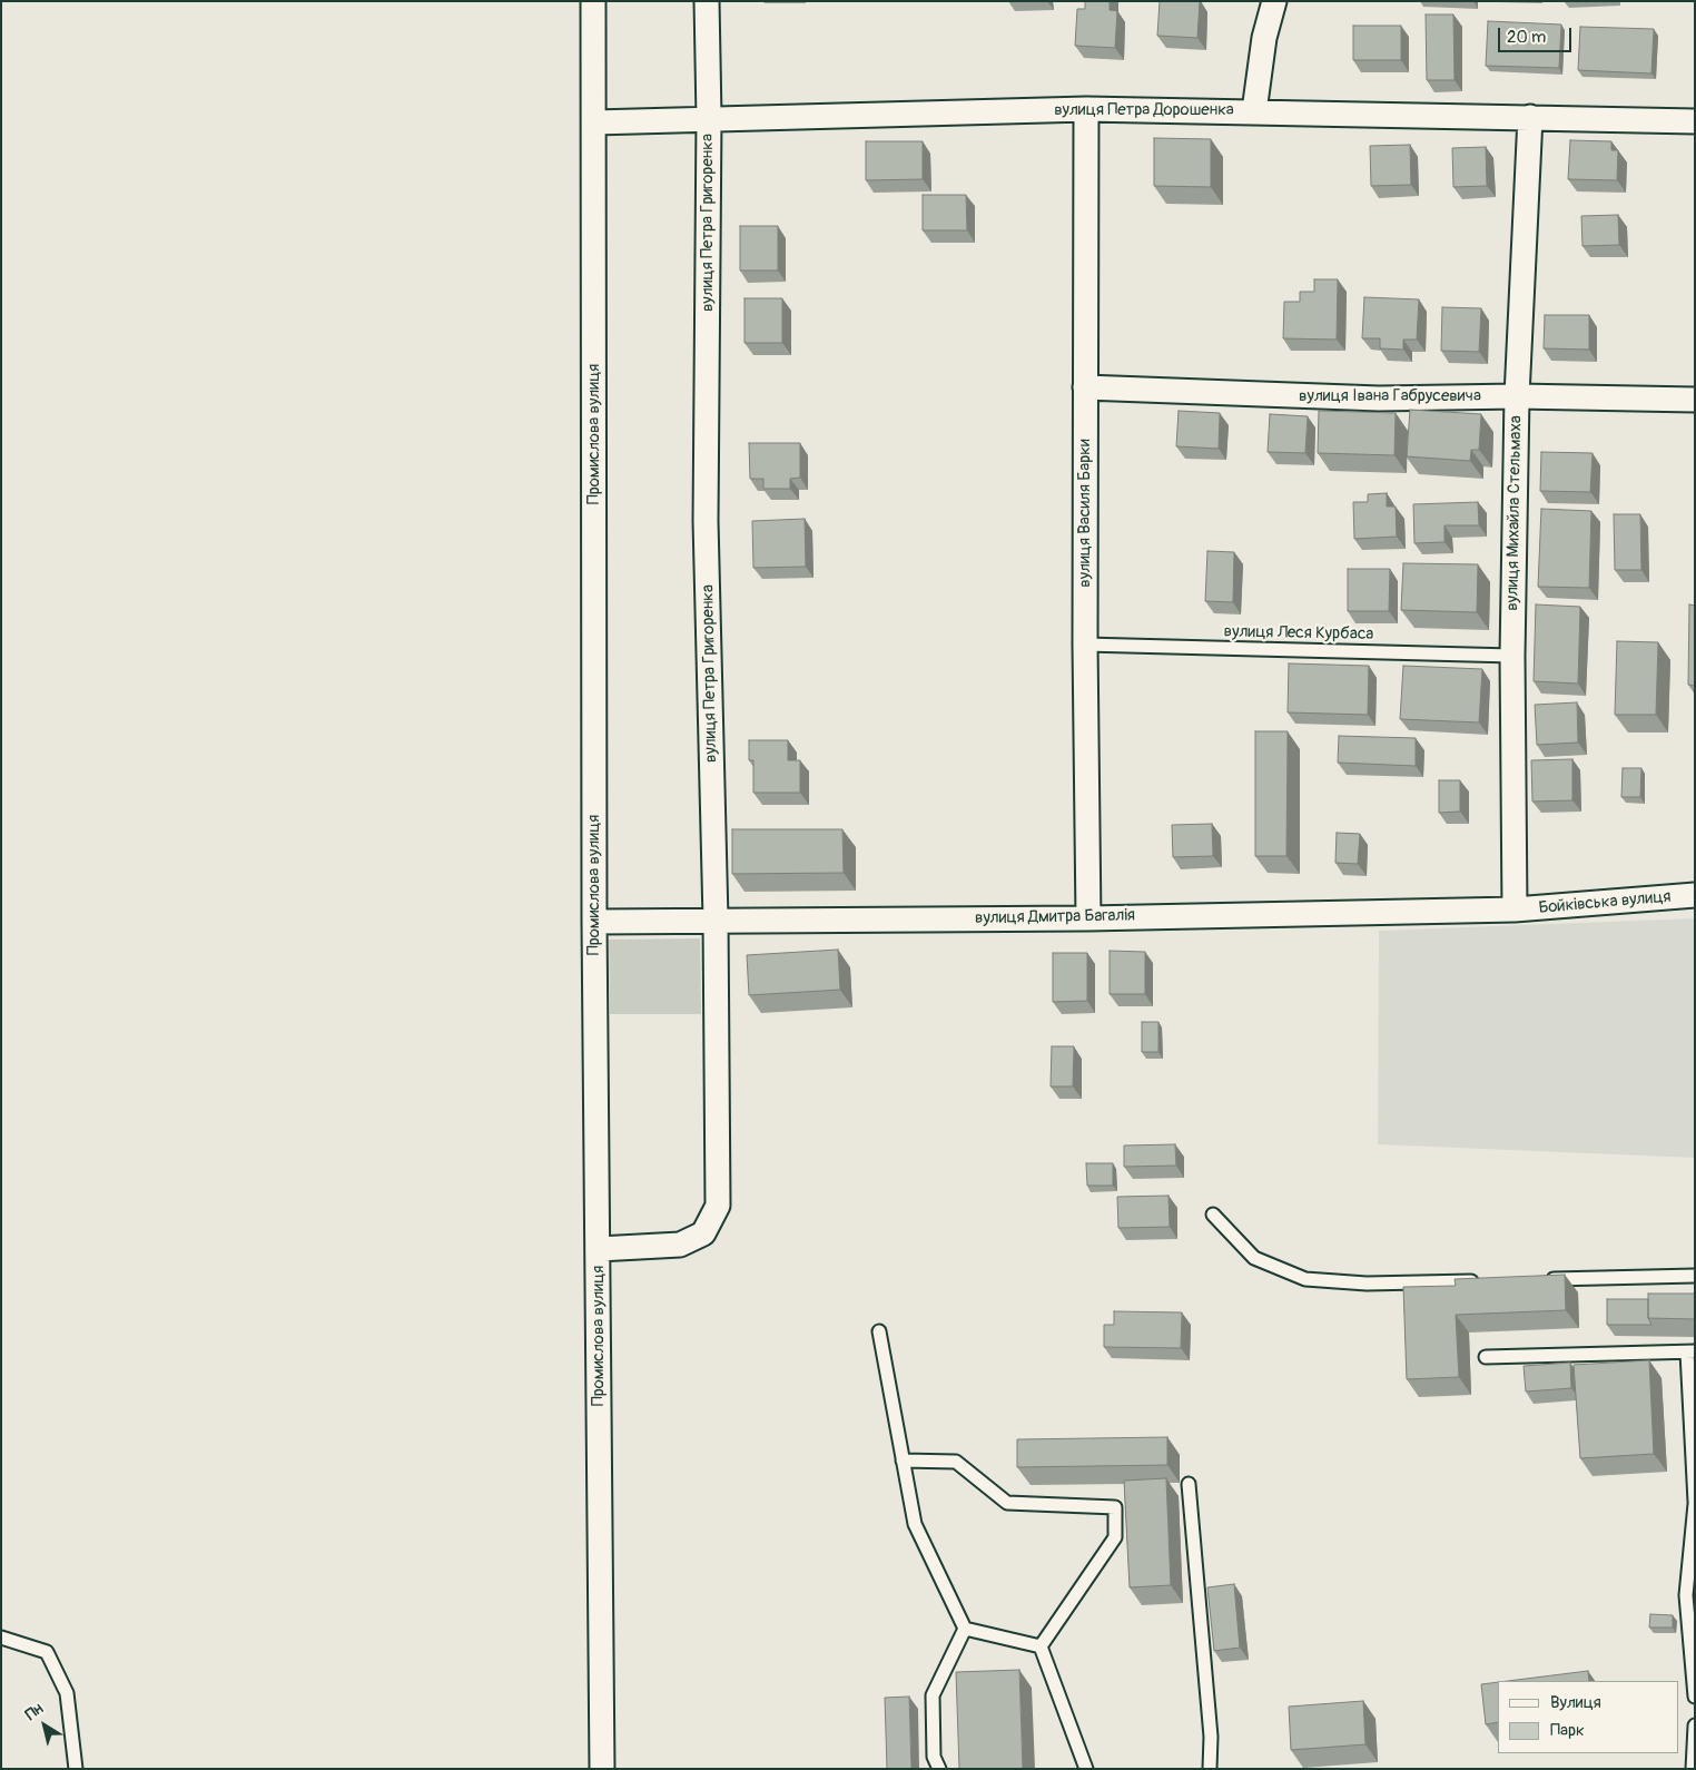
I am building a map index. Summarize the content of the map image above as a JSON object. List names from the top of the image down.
{
  "streets": {
    "street": [
      "вулиця Петра Дорошенка",
      "вулиця Петра Григоренка",
      "вулиця Івана Габрусевича",
      "Промислова вулиця",
      "вулиця Василя Барки",
      "вулиця Михайла Стельмаха",
      "Бойківська вулиця",
      "вулиця Дмитра Багалія"
    ],
    "lane": ["вулиця Леся Курбаса"]
  },
  "crossings": [
    ["вулиця Петра Дорошенка", "вулиця Петра Григоренка"],
    ["вулиця Петра Дорошенка", "Промислова вулиця"],
    ["вулиця Петра Дорошенка", "вулиця Василя Барки"],
    ["вулиця Петра Дорошенка", "вулиця Михайла Стельмаха"],
    ["вулиця Петра Григоренка", "Промислова вулиця"],
    ["вулиця Петра Григоренка", "вулиця Дмитра Багалія"],
    ["вулиця Івана Габрусевича", "вулиця Василя Барки"],
    ["вулиця Івана Габрусевича", "вулиця Михайла Стельмаха"],
    ["Промислова вулиця", "вулиця Дмитра Багалія"],
    ["вулиця Василя Барки", "вулиця Леся Курбаса"],
    ["вулиця Василя Барки", "вулиця Дмитра Багалія"],
    ["вулиця Михайла Стельмаха", "вулиця Леся Курбаса"],
    ["вулиця Михайла Стельмаха", "Бойківська вулиця"],
    ["вулиця Михайла Стельмаха", "вулиця Дмитра Багалія"],
    ["Бойківська вулиця", "вулиця Дмитра Багалія"]
  ],
  "legend": ["Вулиця", "Парк"],
  "scale_bar": "20 m",
  "north": "top left"
}
